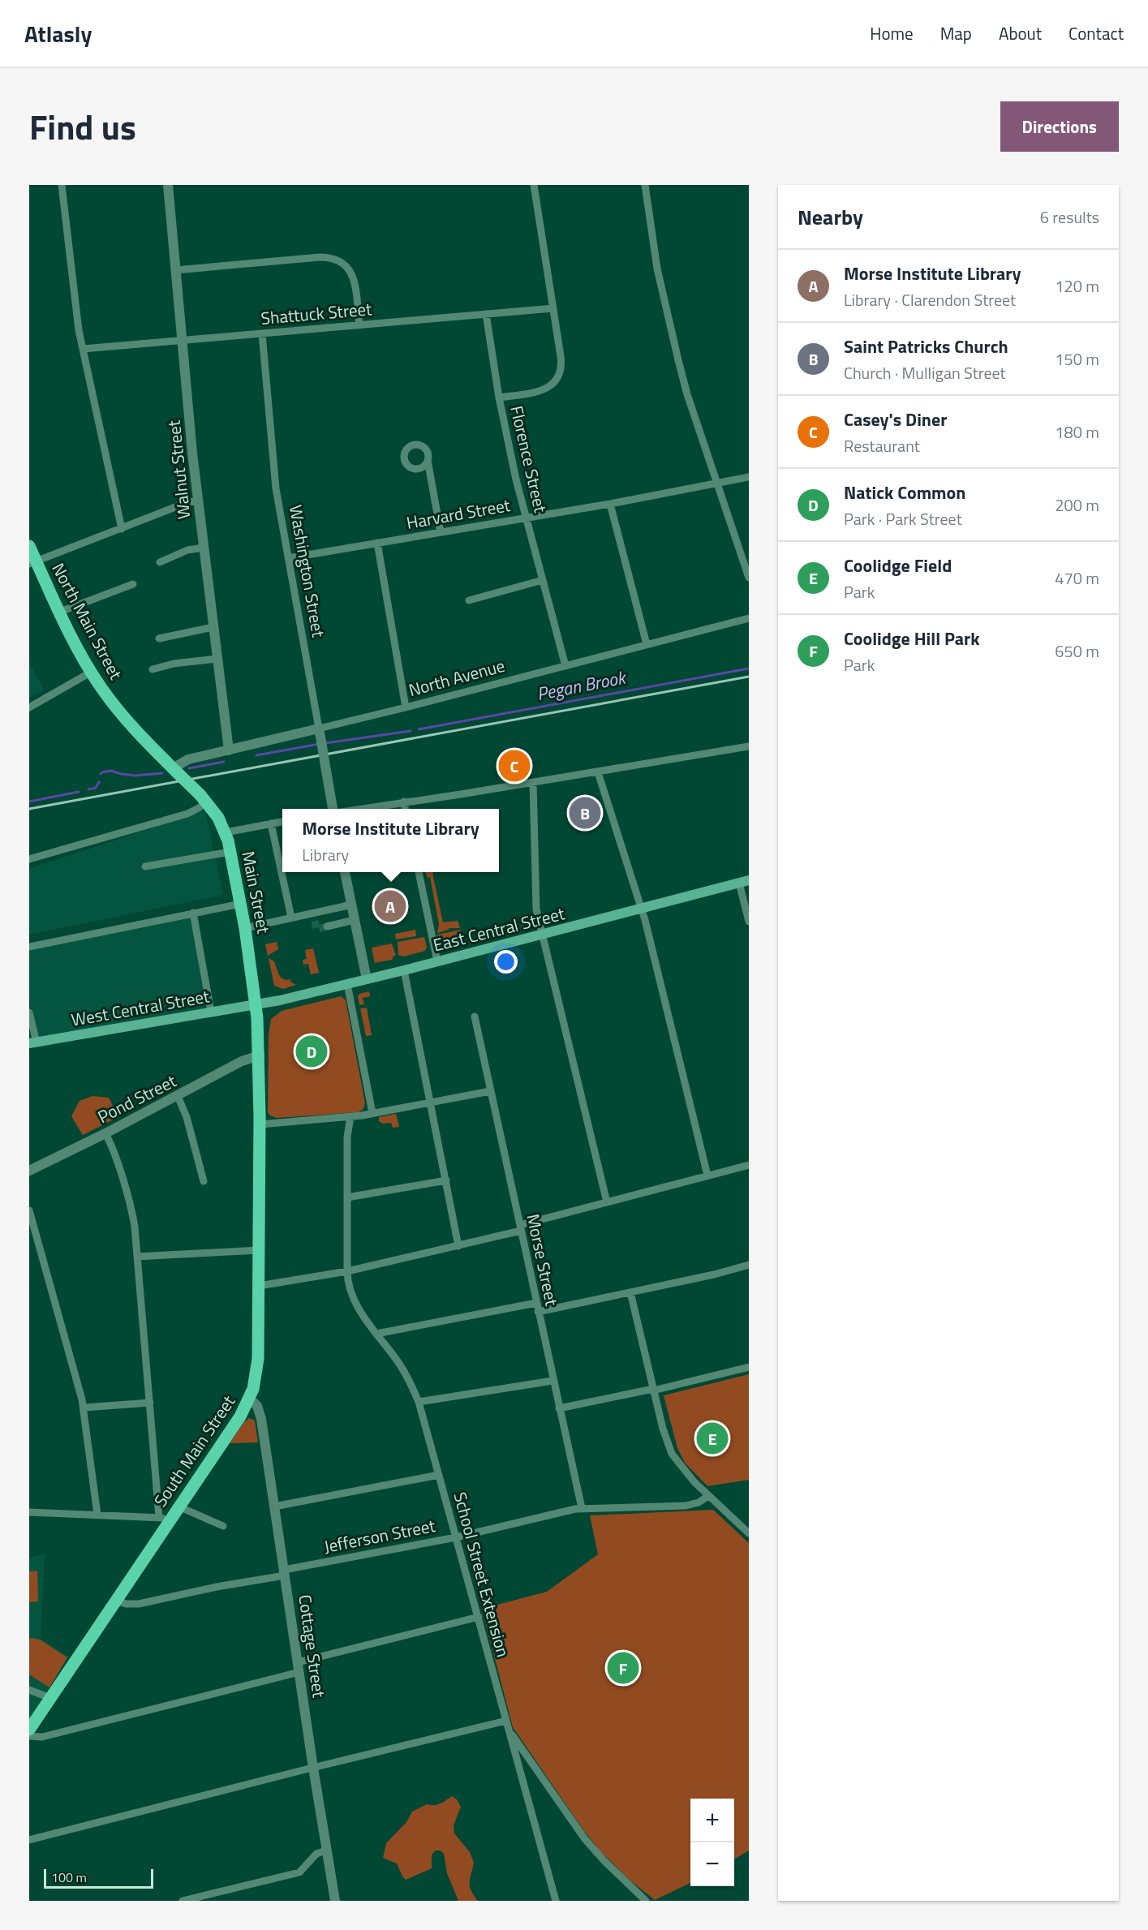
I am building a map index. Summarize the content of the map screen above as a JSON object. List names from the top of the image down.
{
  "streets": {
    "main road": [
      "North Main Street",
      "Main Street",
      "East Central Street",
      "West Central Street",
      "South Main Street"
    ],
    "street": [
      "Shattuck Street",
      "Florence Street",
      "Walnut Street",
      "Harvard Street",
      "Washington Street",
      "North Avenue",
      "Pond Street",
      "Morse Street",
      "Jefferson Street",
      "School Street Extension",
      "Cottage Street"
    ]
  },
  "crossings": [
    ["Shattuck Street", "Florence Street"],
    ["Shattuck Street", "Walnut Street"],
    ["Shattuck Street", "Washington Street"],
    ["Florence Street", "Harvard Street"],
    ["Florence Street", "North Avenue"],
    ["Walnut Street", "North Avenue"],
    ["Harvard Street", "Washington Street"],
    ["Washington Street", "North Avenue"],
    ["North Main Street", "North Avenue"],
    ["North Main Street", "Main Street"],
    ["Main Street", "East Central Street"],
    ["Main Street", "West Central Street"],
    ["Main Street", "South Main Street"],
    ["East Central Street", "West Central Street"],
    ["East Central Street", "South Main Street"],
    ["West Central Street", "South Main Street"],
    ["Pond Street", "South Main Street"],
    ["Morse Street", "Jefferson Street"],
    ["South Main Street", "Jefferson Street"],
    ["South Main Street", "Cottage Street"],
    ["Jefferson Street", "School Street Extension"],
    ["Jefferson Street", "Cottage Street"]
  ],
  "water": ["Pegan Brook"],
  "scale_bar": "100 m",
  "page": {
    "header": "Atlasly",
    "nav": [
      "Home",
      "Map",
      "About",
      "Contact"
    ],
    "title": "Find us",
    "buttons": "Directions",
    "heading": ["Nearby", "6 results"],
    "list": [
      {
        "mark": "A",
        "name": "Morse Institute Library",
        "note": "Library · Clarendon Street",
        "value": "120 m"
      },
      {
        "mark": "B",
        "name": "Saint Patricks Church",
        "note": "Church · Mulligan Street",
        "value": "150 m"
      },
      {
        "mark": "C",
        "name": "Casey's Diner",
        "note": "Restaurant",
        "value": "180 m"
      },
      {
        "mark": "D",
        "name": "Natick Common",
        "note": "Park · Park Street",
        "value": "200 m"
      },
      {
        "mark": "E",
        "name": "Coolidge Field",
        "note": "Park",
        "value": "470 m"
      },
      {
        "mark": "F",
        "name": "Coolidge Hill Park",
        "note": "Park",
        "value": "650 m"
      }
    ],
    "pins": [
      "C",
      "B",
      "A",
      "D",
      "E",
      "F"
    ],
    "popup": ["Morse Institute Library", "Library"],
    "map_buttons": ["+", "−"],
    "scale": "100 m"
  }
}
